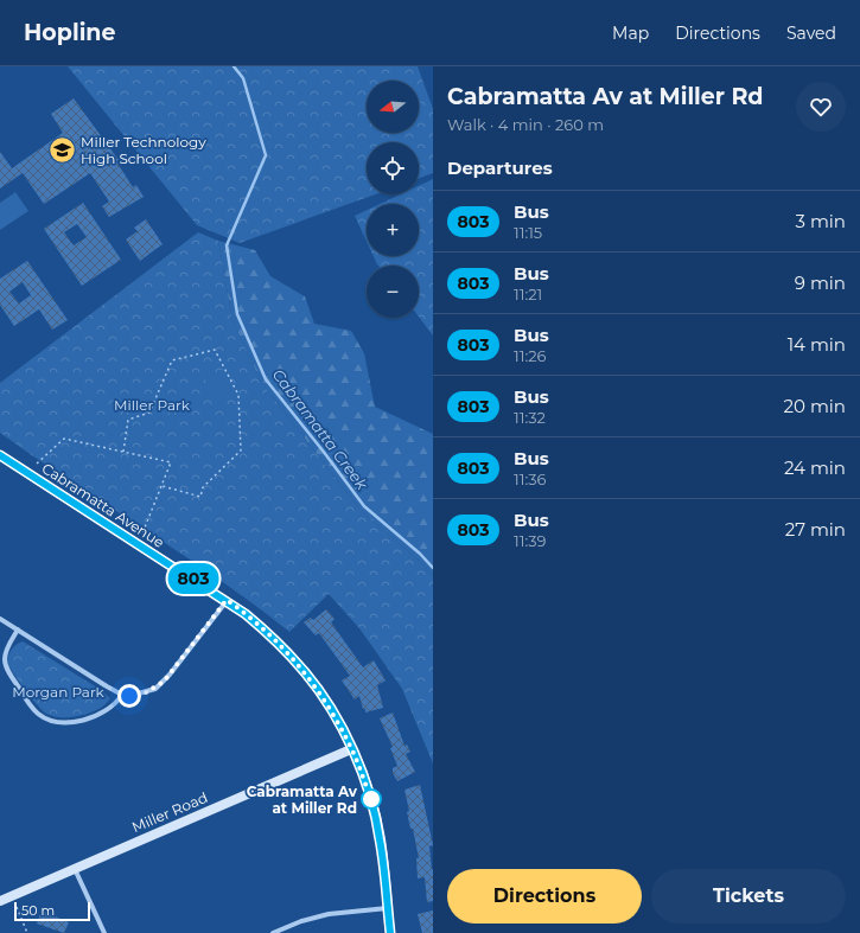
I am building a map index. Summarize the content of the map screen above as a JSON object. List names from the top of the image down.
{
  "streets": {
    "street": ["Cabramatta Avenue", "Miller Road"]
  },
  "crossings": [
    ["Cabramatta Avenue", "Miller Road"]
  ],
  "water": ["Cabramatta Creek"],
  "parks": ["Miller Park", "Morgan Park"],
  "places": {
    "school or university": ["Miller Technology High School"],
    "other": ["Cabramatta Av at Miller Rd"]
  },
  "lines": ["bus line 803"],
  "scale_bar": "50 m",
  "north": "left",
  "page": {
    "header": "Hopline",
    "nav": ["Map", "Directions", "Saved"],
    "on_map": "803",
    "heading": [
      ["Cabramatta Av at Miller Rd", "Walk · 4 min · 260 m"],
      "Departures"
    ],
    "map_buttons": ["+", "−"],
    "list": [
      {
        "mark": "803",
        "name": "Bus",
        "note": "11:15",
        "value": "3 min"
      },
      {
        "mark": "803",
        "name": "Bus",
        "note": "11:21",
        "value": "9 min"
      },
      {
        "mark": "803",
        "name": "Bus",
        "note": "11:26",
        "value": "14 min"
      },
      {
        "mark": "803",
        "name": "Bus",
        "note": "11:32",
        "value": "20 min"
      },
      {
        "mark": "803",
        "name": "Bus",
        "note": "11:36",
        "value": "24 min"
      },
      {
        "mark": "803",
        "name": "Bus",
        "note": "11:39",
        "value": "27 min"
      }
    ],
    "buttons": ["Directions", "Tickets"],
    "scale": "50 m"
  }
}
